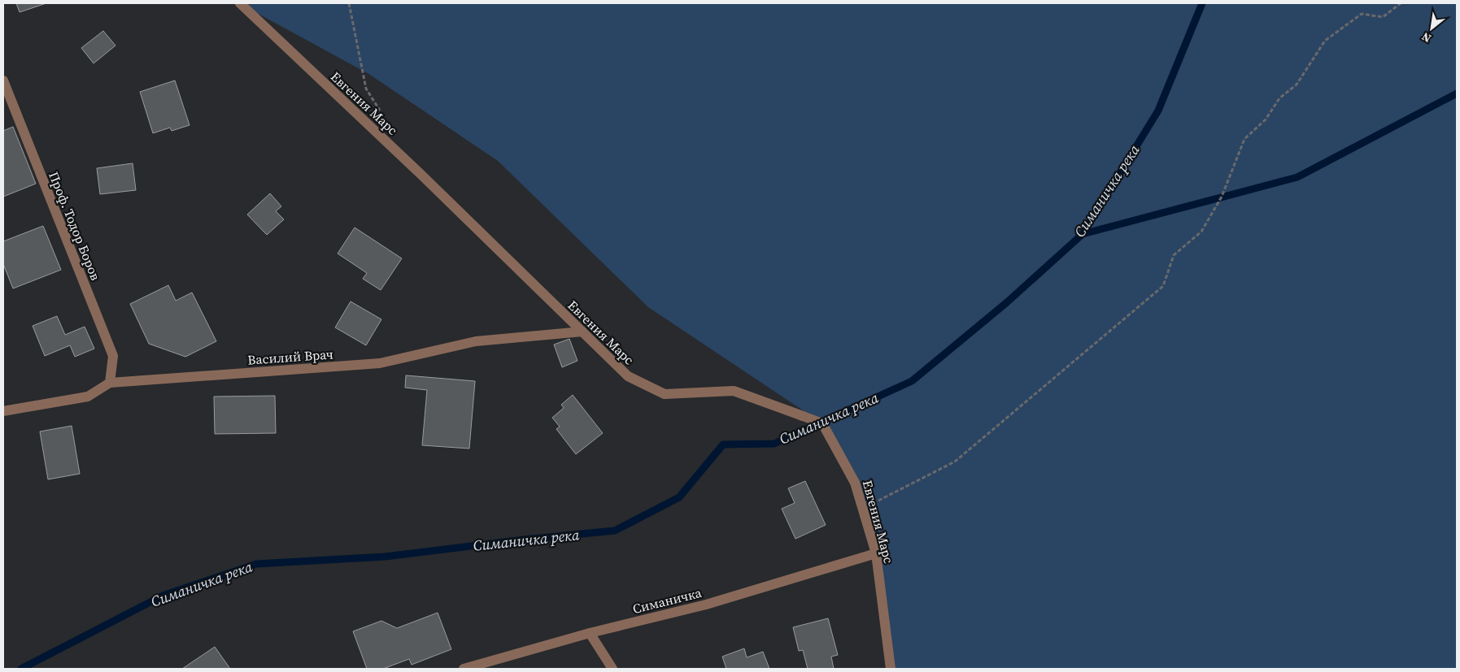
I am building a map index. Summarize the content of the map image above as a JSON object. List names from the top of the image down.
{
  "streets": {
    "street": [
      "Евгения Марс",
      "Проф. Тодор Боров",
      "Василий Врач",
      "Симаничка"
    ]
  },
  "crossings": [
    ["Евгения Марс", "Василий Врач"],
    ["Евгения Марс", "Симаничка"],
    ["Проф. Тодор Боров", "Василий Врач"]
  ],
  "water": ["Симаничка река"],
  "north": "bottom left"
}
